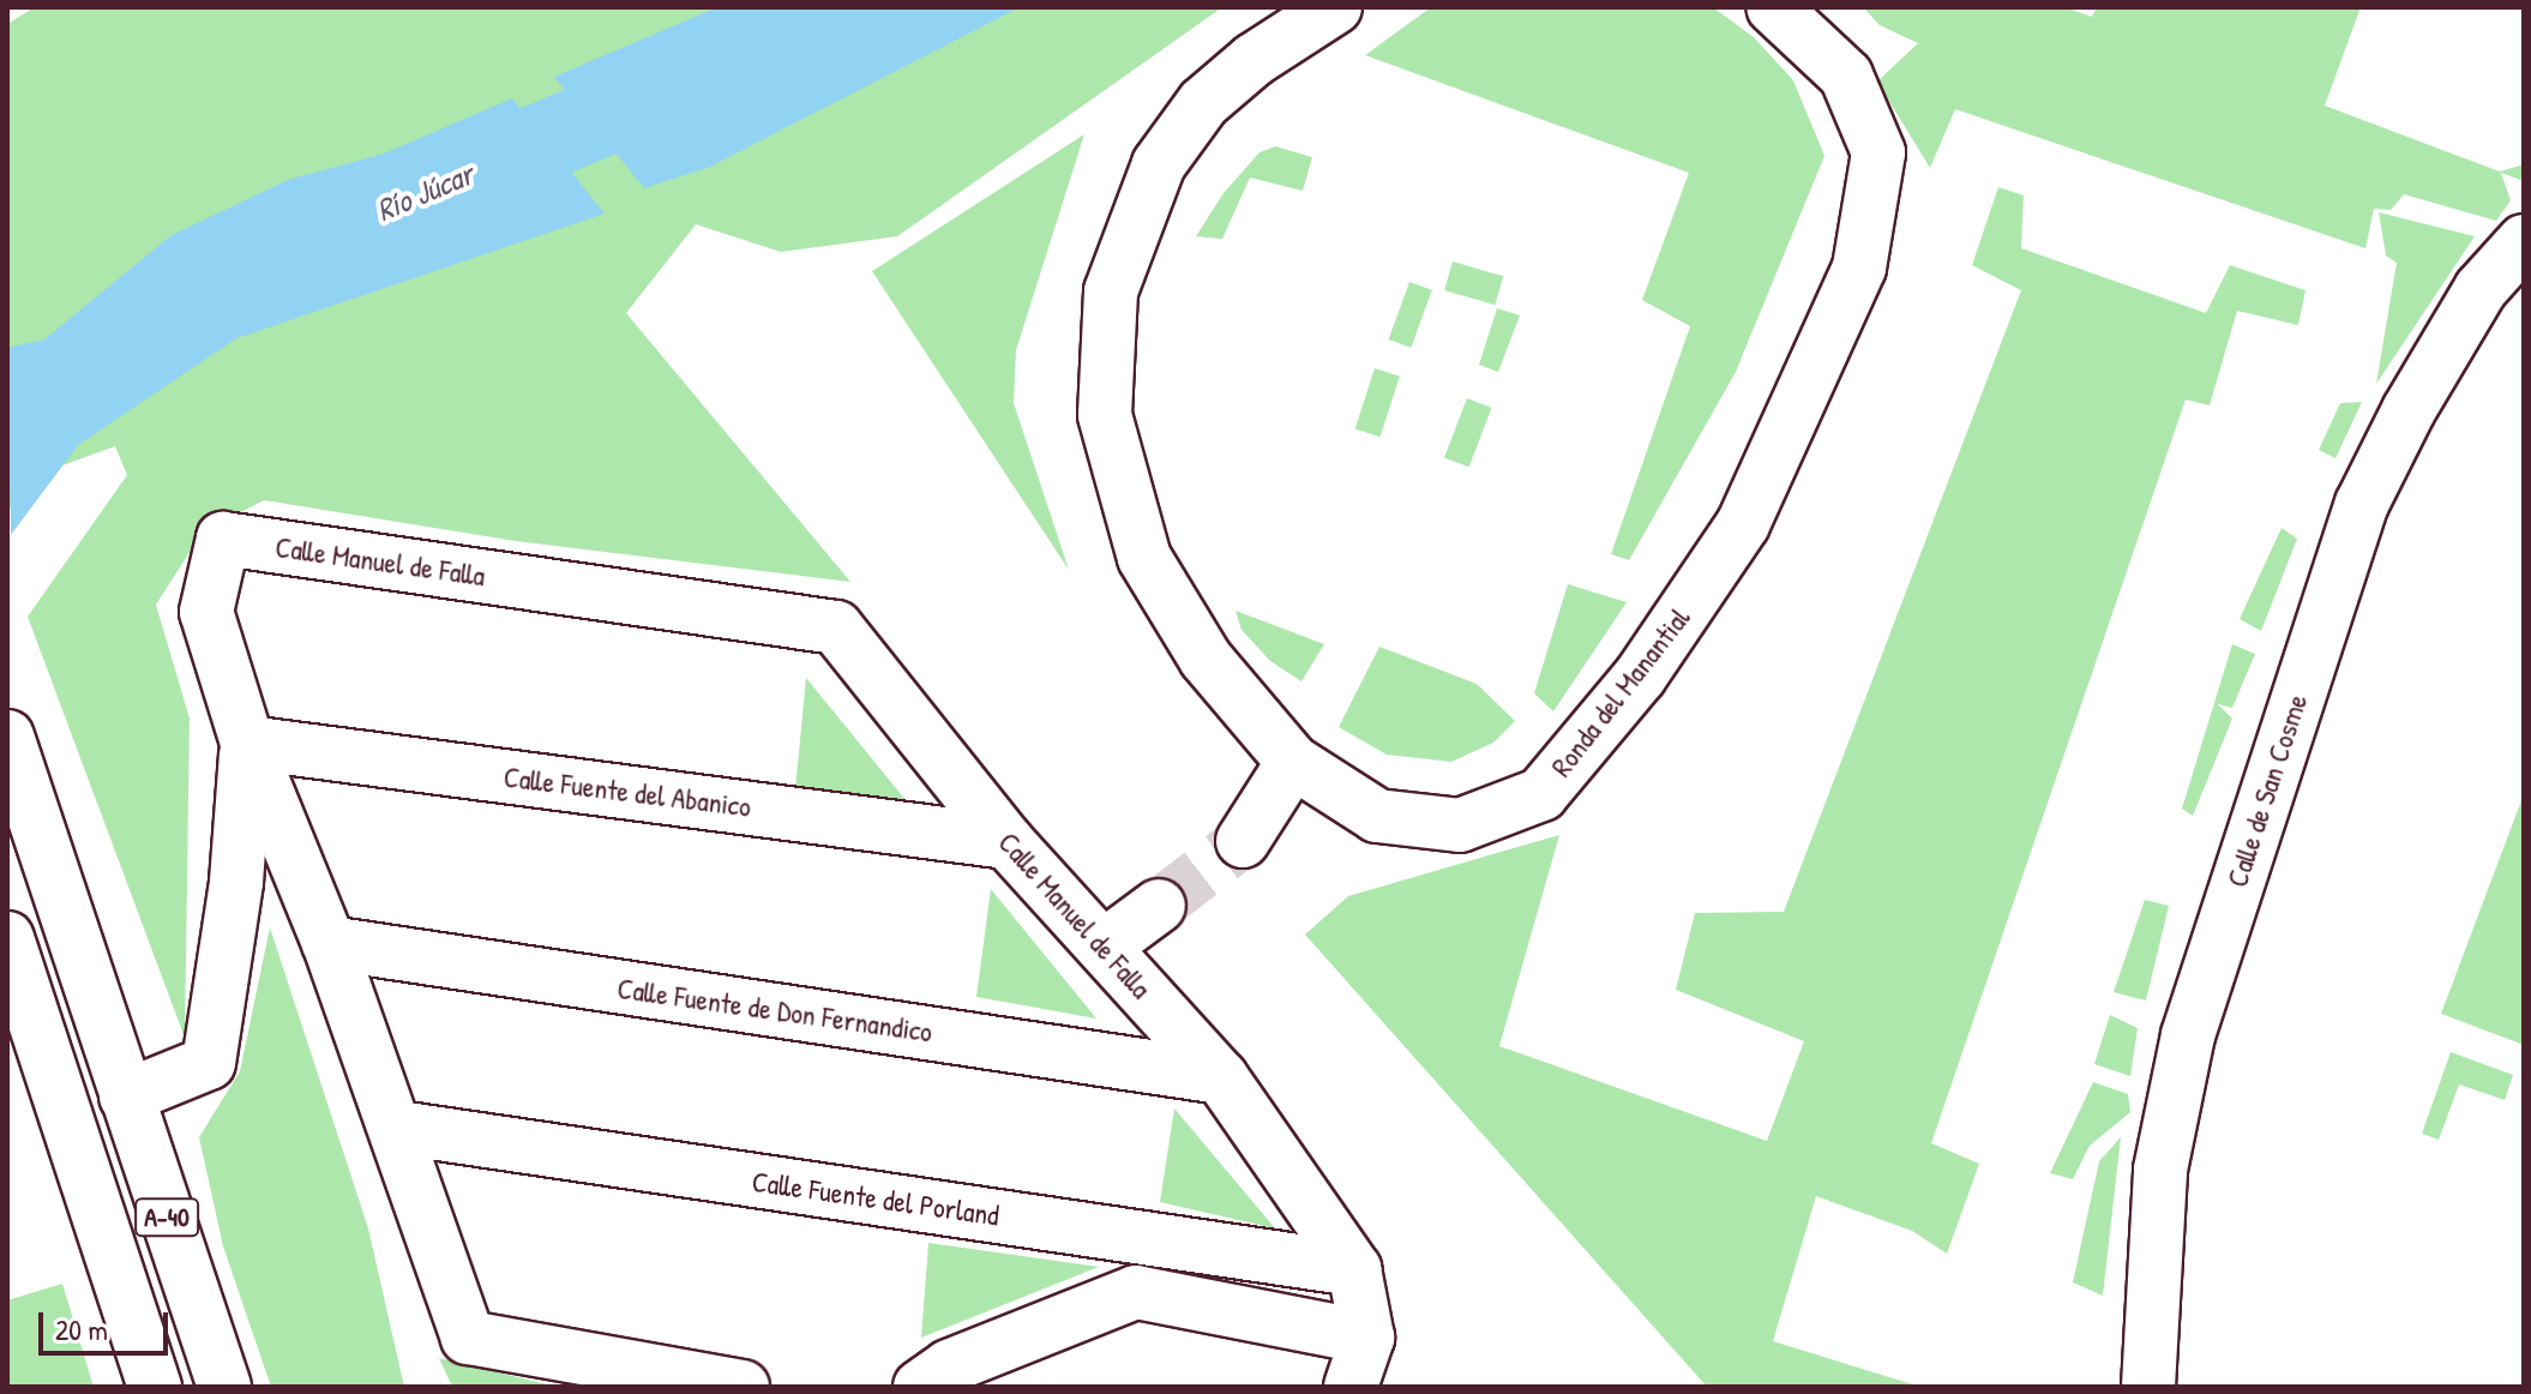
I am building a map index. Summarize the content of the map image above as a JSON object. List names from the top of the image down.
{
  "streets": {
    "street": [
      "Calle Manuel de Falla",
      "Ronda del Manantial",
      "Calle de San Cosme",
      "Calle Fuente del Abanico",
      "Calle Fuente de Don Fernandico",
      "Calle Fuente del Porland",
      "A-40"
    ]
  },
  "crossings": [
    ["Calle Manuel de Falla", "Calle Fuente del Abanico"],
    ["Calle Manuel de Falla", "Calle Fuente de Don Fernandico"],
    ["Calle Manuel de Falla", "Calle Fuente del Porland"]
  ],
  "water": ["Río Júcar"],
  "scale_bar": "20 m"
}
